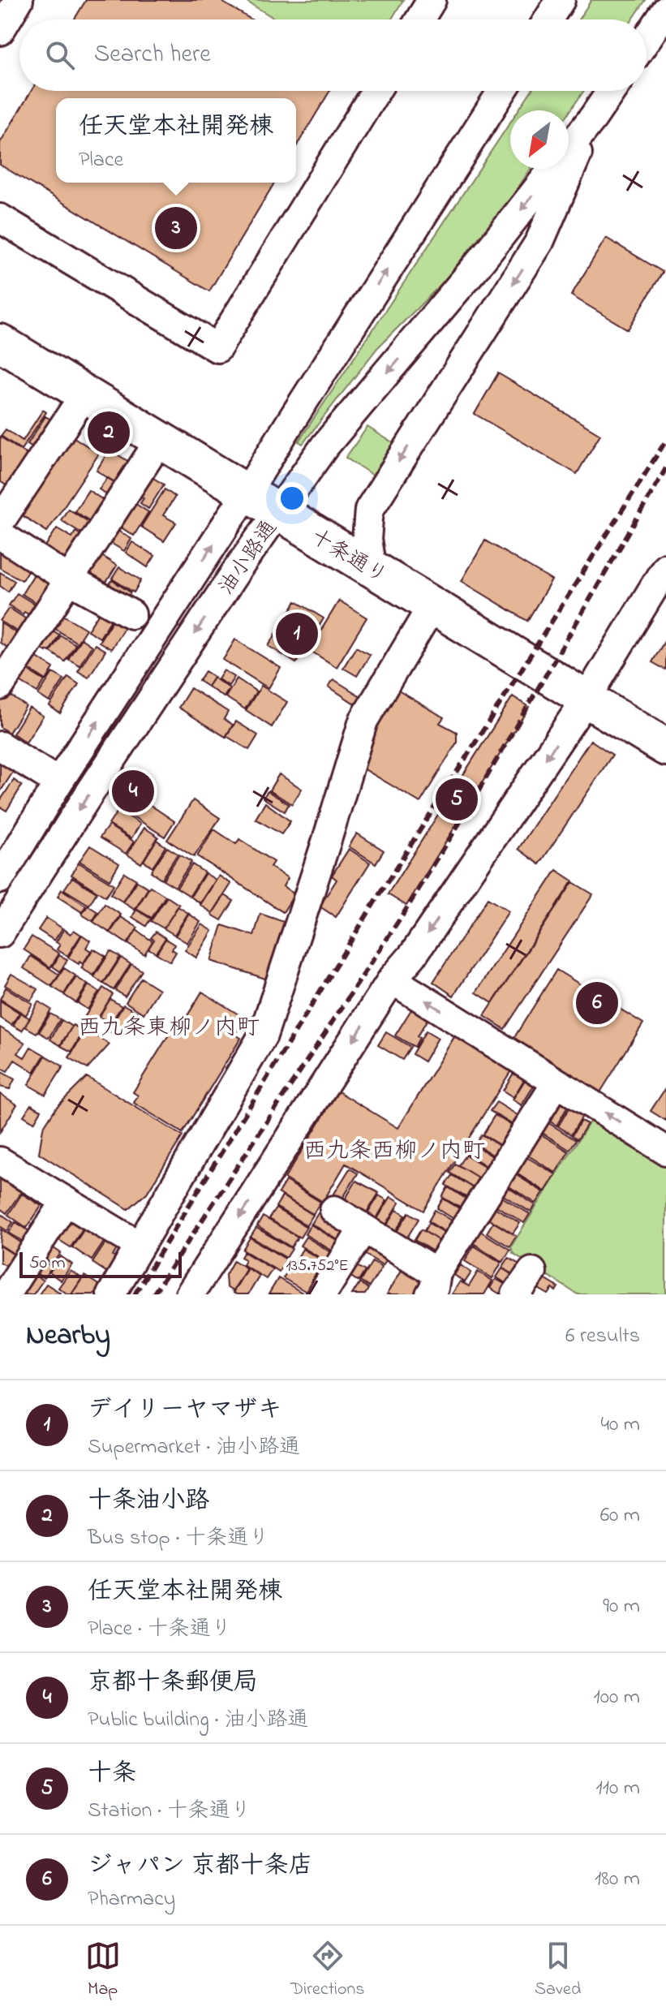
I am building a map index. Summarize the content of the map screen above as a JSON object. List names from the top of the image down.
{
  "streets": {
    "main road": ["十条通り"],
    "street": ["油小路通"]
  },
  "crossings": [
    ["十条通り", "油小路通"]
  ],
  "districts": ["西九条東柳ノ内町", "西九条西柳ノ内町"],
  "scale_bar": "50 m",
  "north": "bottom left",
  "page": {
    "search": "Search here",
    "popup": ["任天堂本社開発棟", "Place"],
    "pins": [
      "3",
      "2",
      "1",
      "4",
      "5",
      "6"
    ],
    "scale": "50 m",
    "heading": ["Nearby", "6 results"],
    "list": [
      {
        "mark": "1",
        "name": "デイリーヤマザキ",
        "note": "Supermarket · 油小路通",
        "value": "40 m"
      },
      {
        "mark": "2",
        "name": "十条油小路",
        "note": "Bus stop · 十条通り",
        "value": "60 m"
      },
      {
        "mark": "3",
        "name": "任天堂本社開発棟",
        "note": "Place · 十条通り",
        "value": "90 m"
      },
      {
        "mark": "4",
        "name": "京都十条郵便局",
        "note": "Public building · 油小路通",
        "value": "100 m"
      },
      {
        "mark": "5",
        "name": "十条",
        "note": "Station · 十条通り",
        "value": "110 m"
      },
      {
        "mark": "6",
        "name": "ジャパン 京都十条店",
        "note": "Pharmacy",
        "value": "180 m"
      }
    ],
    "nav": ["Map", "Directions", "Saved"]
  },
  "coordinates": ["135.752°E"]
}
